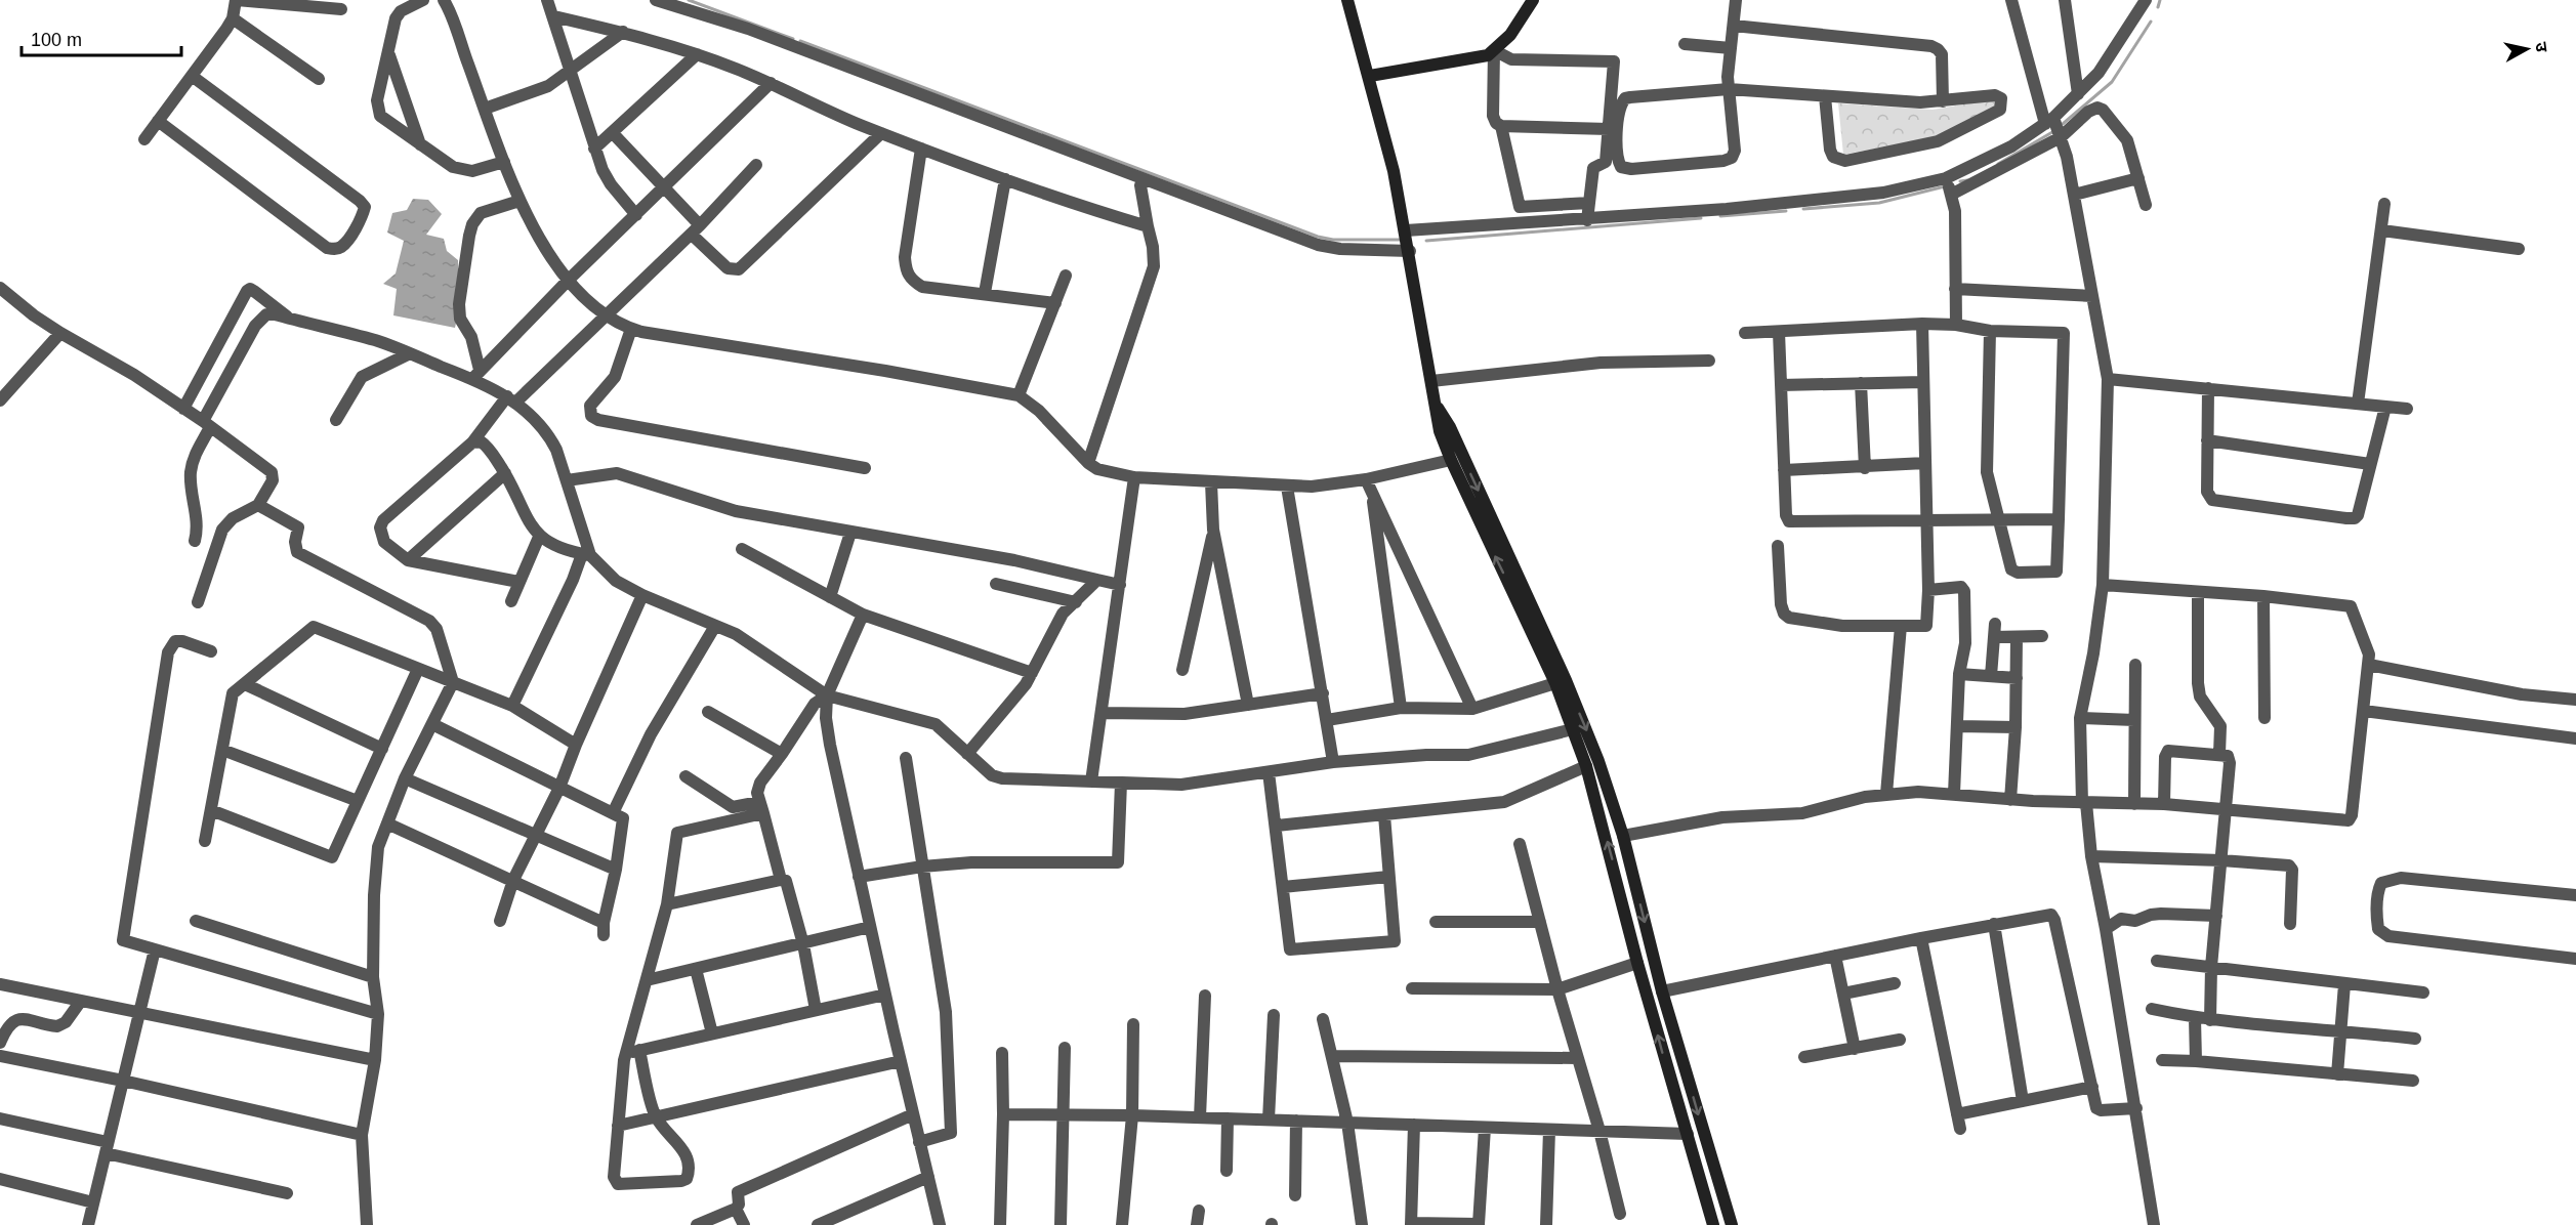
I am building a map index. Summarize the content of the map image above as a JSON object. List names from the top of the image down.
{
  "scale_bar": "100 m",
  "north": "right"
}
